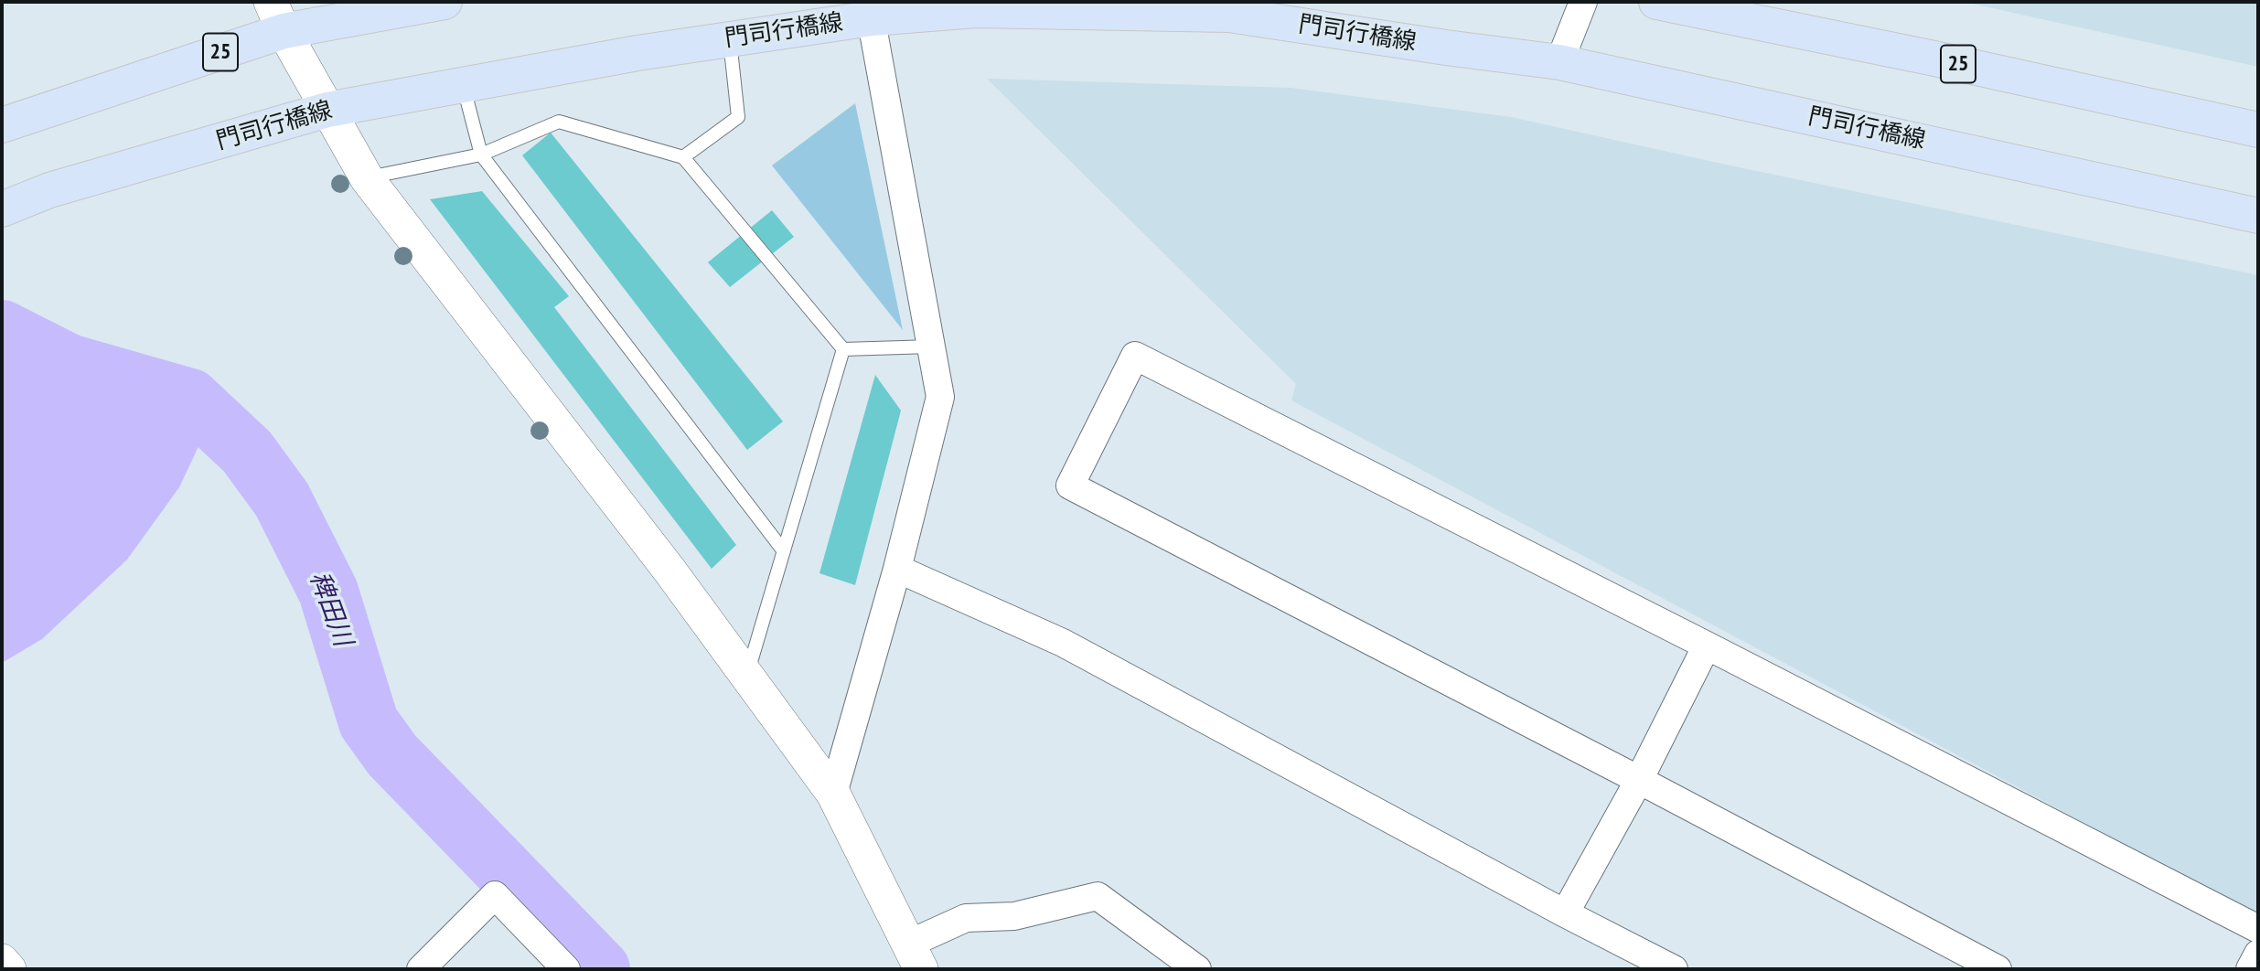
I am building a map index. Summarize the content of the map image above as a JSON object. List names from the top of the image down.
{
  "streets": {
    "main road": ["門司行橋線", "25"]
  },
  "water": ["稗田川"]
}
